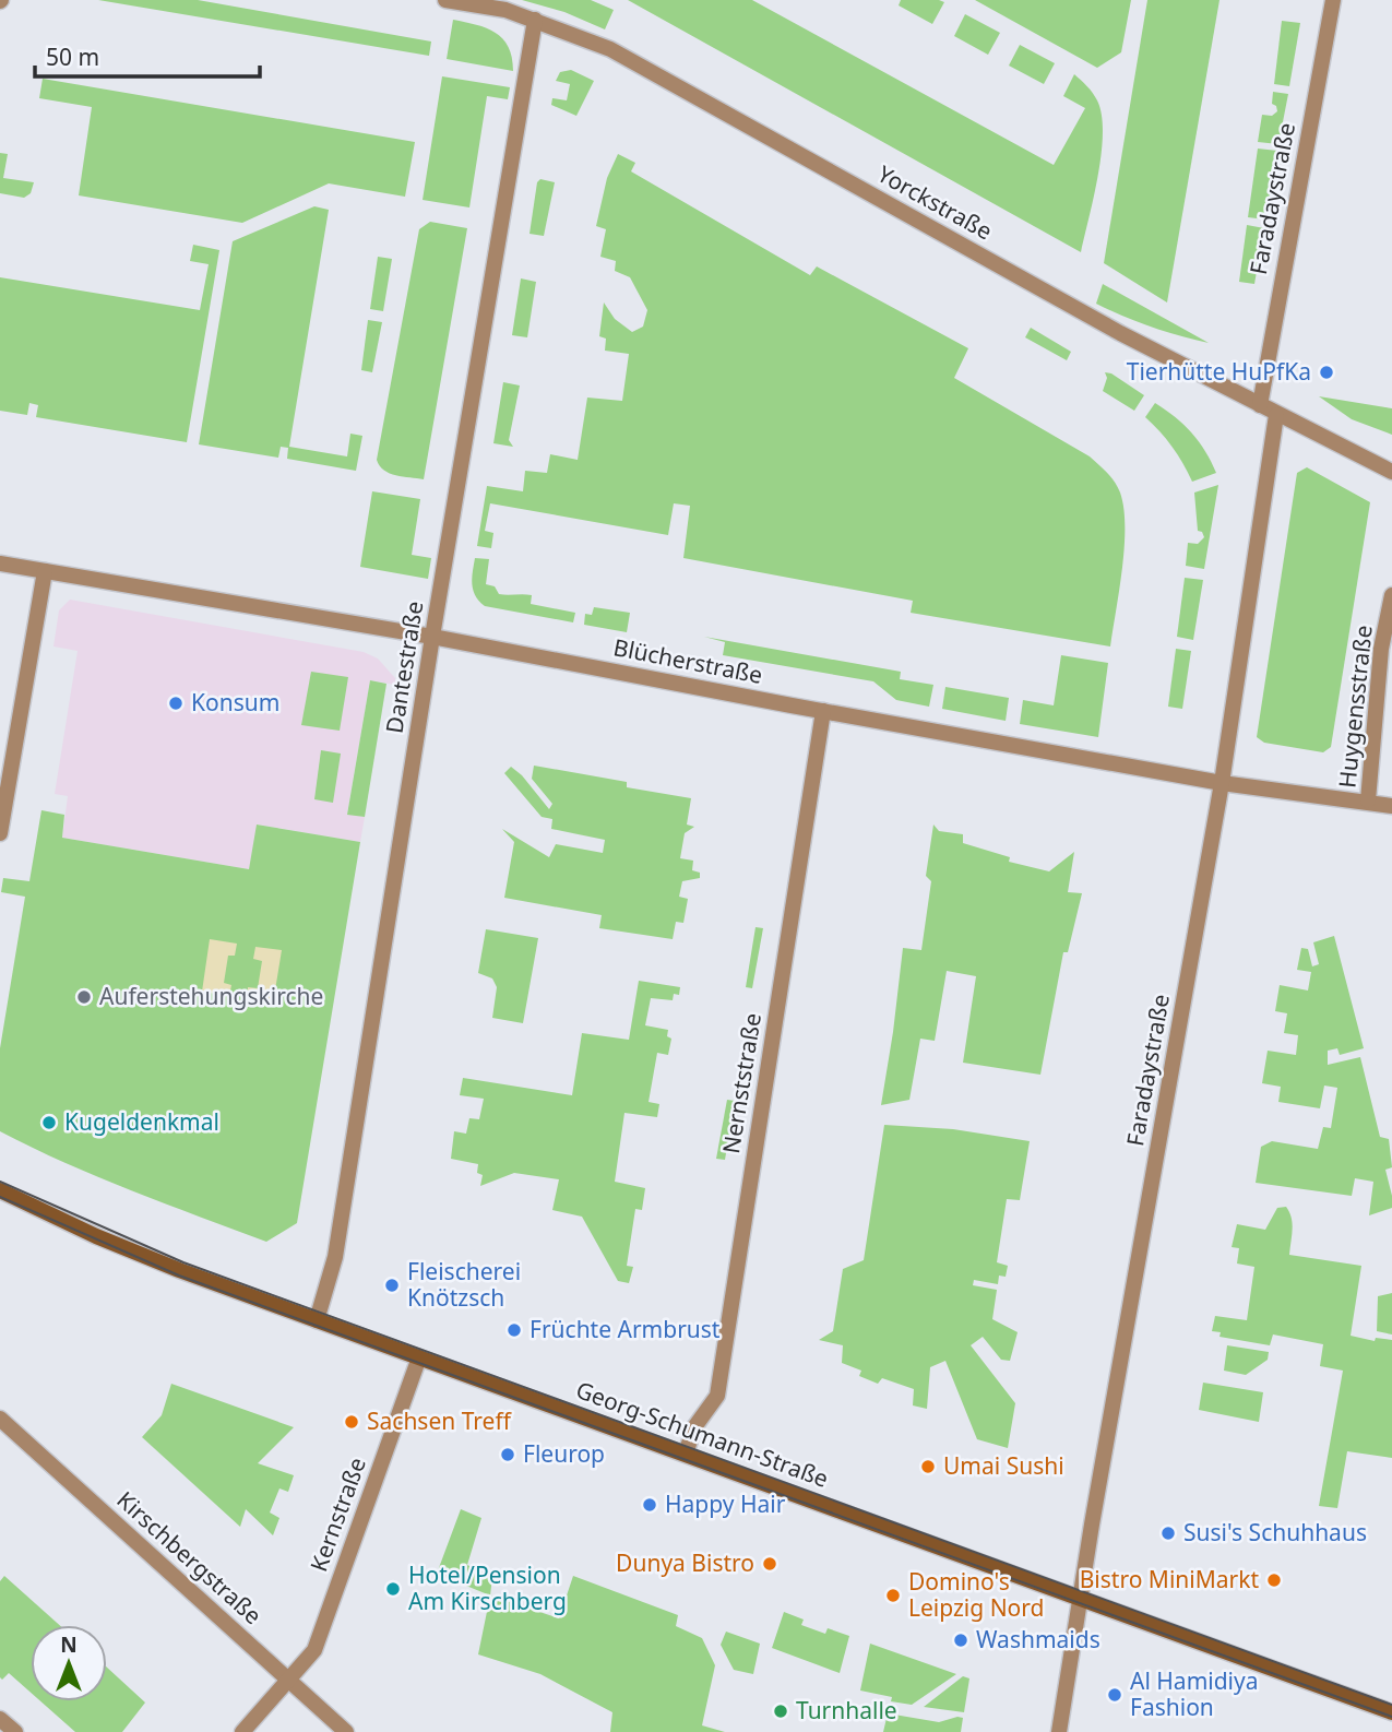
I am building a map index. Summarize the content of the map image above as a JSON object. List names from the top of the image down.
{
  "streets": {
    "main road": ["Georg-Schumann-Straße"],
    "street": [
      "Faradaystraße",
      "Yorckstraße",
      "Blücherstraße",
      "Dantestraße",
      "Huygensstraße",
      "Nernststraße",
      "Kernstraße",
      "Kirschbergstraße"
    ]
  },
  "crossings": [
    ["Faradaystraße", "Yorckstraße"],
    ["Faradaystraße", "Blücherstraße"],
    ["Faradaystraße", "Georg-Schumann-Straße"],
    ["Yorckstraße", "Dantestraße"],
    ["Blücherstraße", "Dantestraße"],
    ["Blücherstraße", "Huygensstraße"],
    ["Blücherstraße", "Nernststraße"],
    ["Dantestraße", "Georg-Schumann-Straße"],
    ["Nernststraße", "Georg-Schumann-Straße"],
    ["Georg-Schumann-Straße", "Kernstraße"],
    ["Kernstraße", "Kirschbergstraße"]
  ],
  "places": [
    "Tierhütte HuPfKa",
    "Konsum",
    "Auferstehungskirche",
    "Kugeldenkmal",
    "Fleischerei Knötzsch",
    "Früchte Armbrust",
    "Sachsen Treff",
    "Fleurop",
    "Umai Sushi",
    "Happy Hair",
    "Susi's Schuhhaus",
    "Dunya Bistro",
    "Bistro MiniMarkt",
    "Hotel/Pension Am Kirschberg",
    "Domino's Leipzig Nord",
    "Washmaids",
    "Al Hamidiya Fashion",
    "Turnhalle"
  ],
  "scale_bar": "50 m",
  "north": "top"
}
